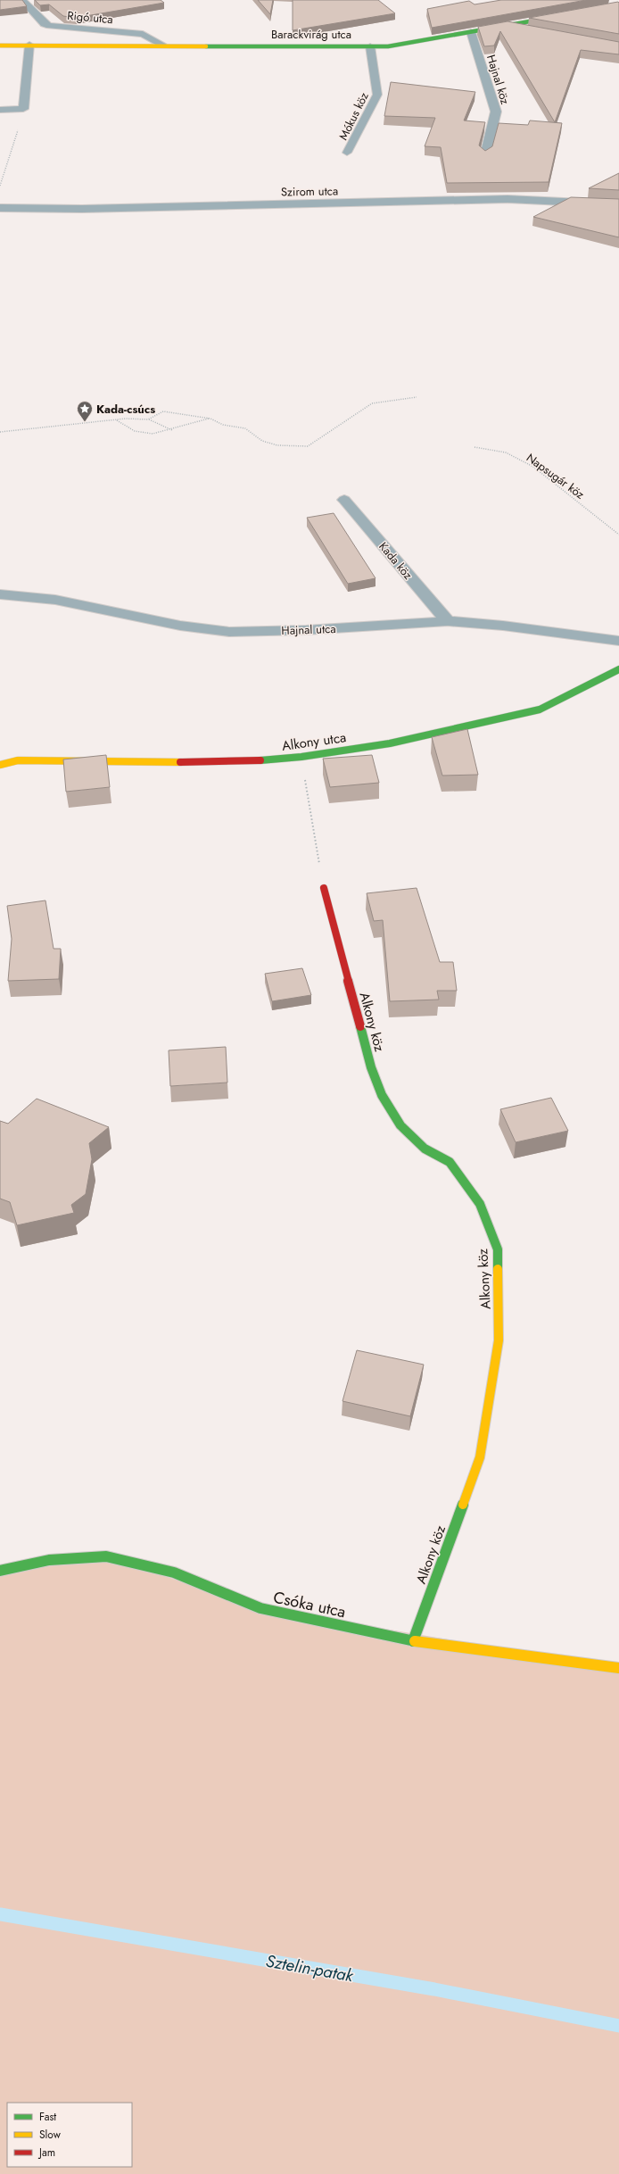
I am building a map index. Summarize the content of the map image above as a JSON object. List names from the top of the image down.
{
  "streets": {
    "street": [
      "Rigó utca",
      "Barackvirág utca",
      "Hajnal köz",
      "Szirom utca",
      "Kada köz",
      "Hajnal utca",
      "Alkony utca",
      "Alkony köz",
      "Csóka utca"
    ],
    "lane": ["Mókus köz"],
    "path": ["Napsugár köz"]
  },
  "crossings": [
    ["Rigó utca", "Barackvirág utca"],
    ["Barackvirág utca", "Hajnal köz"],
    ["Barackvirág utca", "Mókus köz"],
    ["Kada köz", "Hajnal utca"],
    ["Alkony köz", "Csóka utca"]
  ],
  "water": ["Sztelin-patak"],
  "places": {
    "place": ["Kada-csúcs"]
  },
  "legend": ["Fast", "Slow", "Jam"]
}
